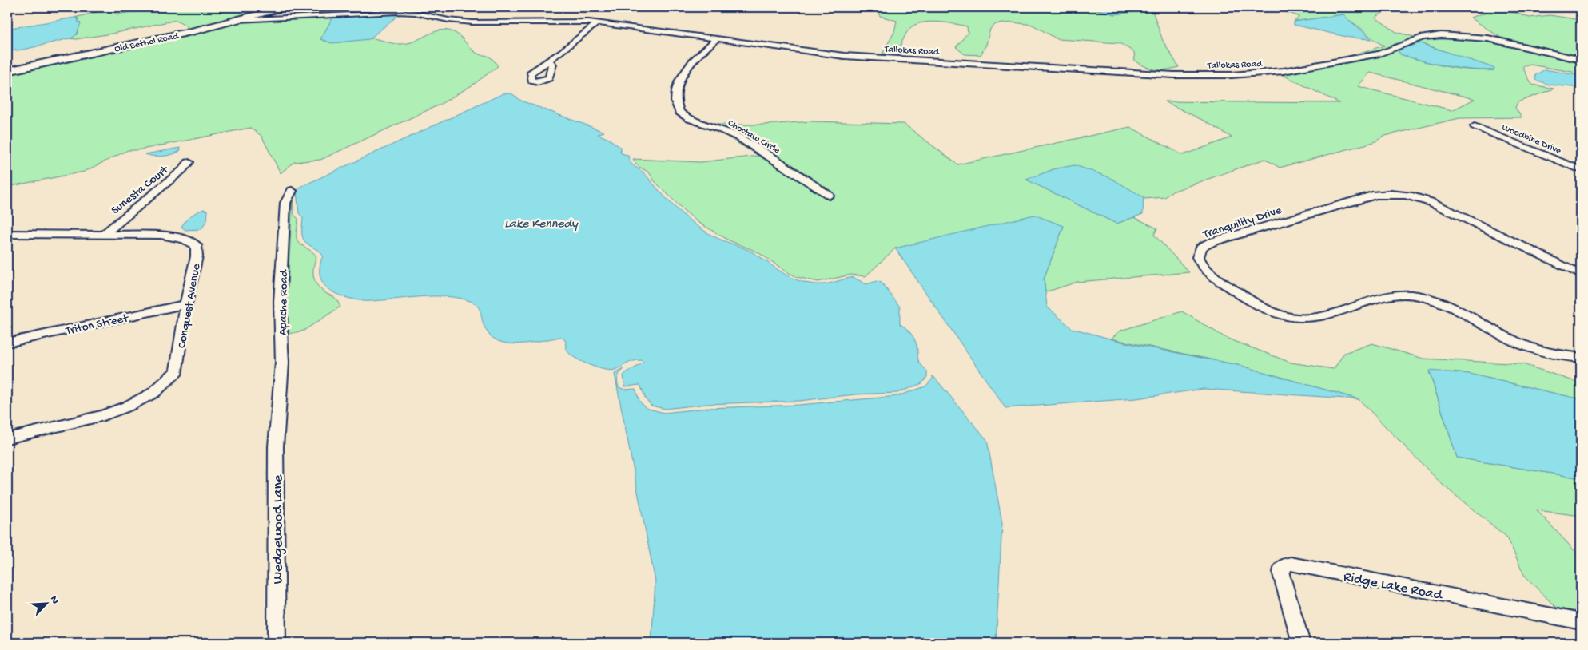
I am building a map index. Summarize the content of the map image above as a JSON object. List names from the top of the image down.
{
  "streets": {
    "street": [
      "Old Bethel Road",
      "Tallokas Road",
      "Choctaw Circle",
      "Woodbine Drive",
      "Sunesta Court",
      "Tranquility Drive",
      "Apache Road",
      "Conquest Avenue",
      "Triton Street",
      "Wedgewood Lane",
      "Ridge Lake Road"
    ]
  },
  "crossings": [
    ["Old Bethel Road", "Tallokas Road"],
    ["Tallokas Road", "Choctaw Circle"],
    ["Sunesta Court", "Conquest Avenue"],
    ["Apache Road", "Wedgewood Lane"],
    ["Conquest Avenue", "Triton Street"]
  ],
  "water": ["Lake Kennedy"],
  "north": "top right"
}
